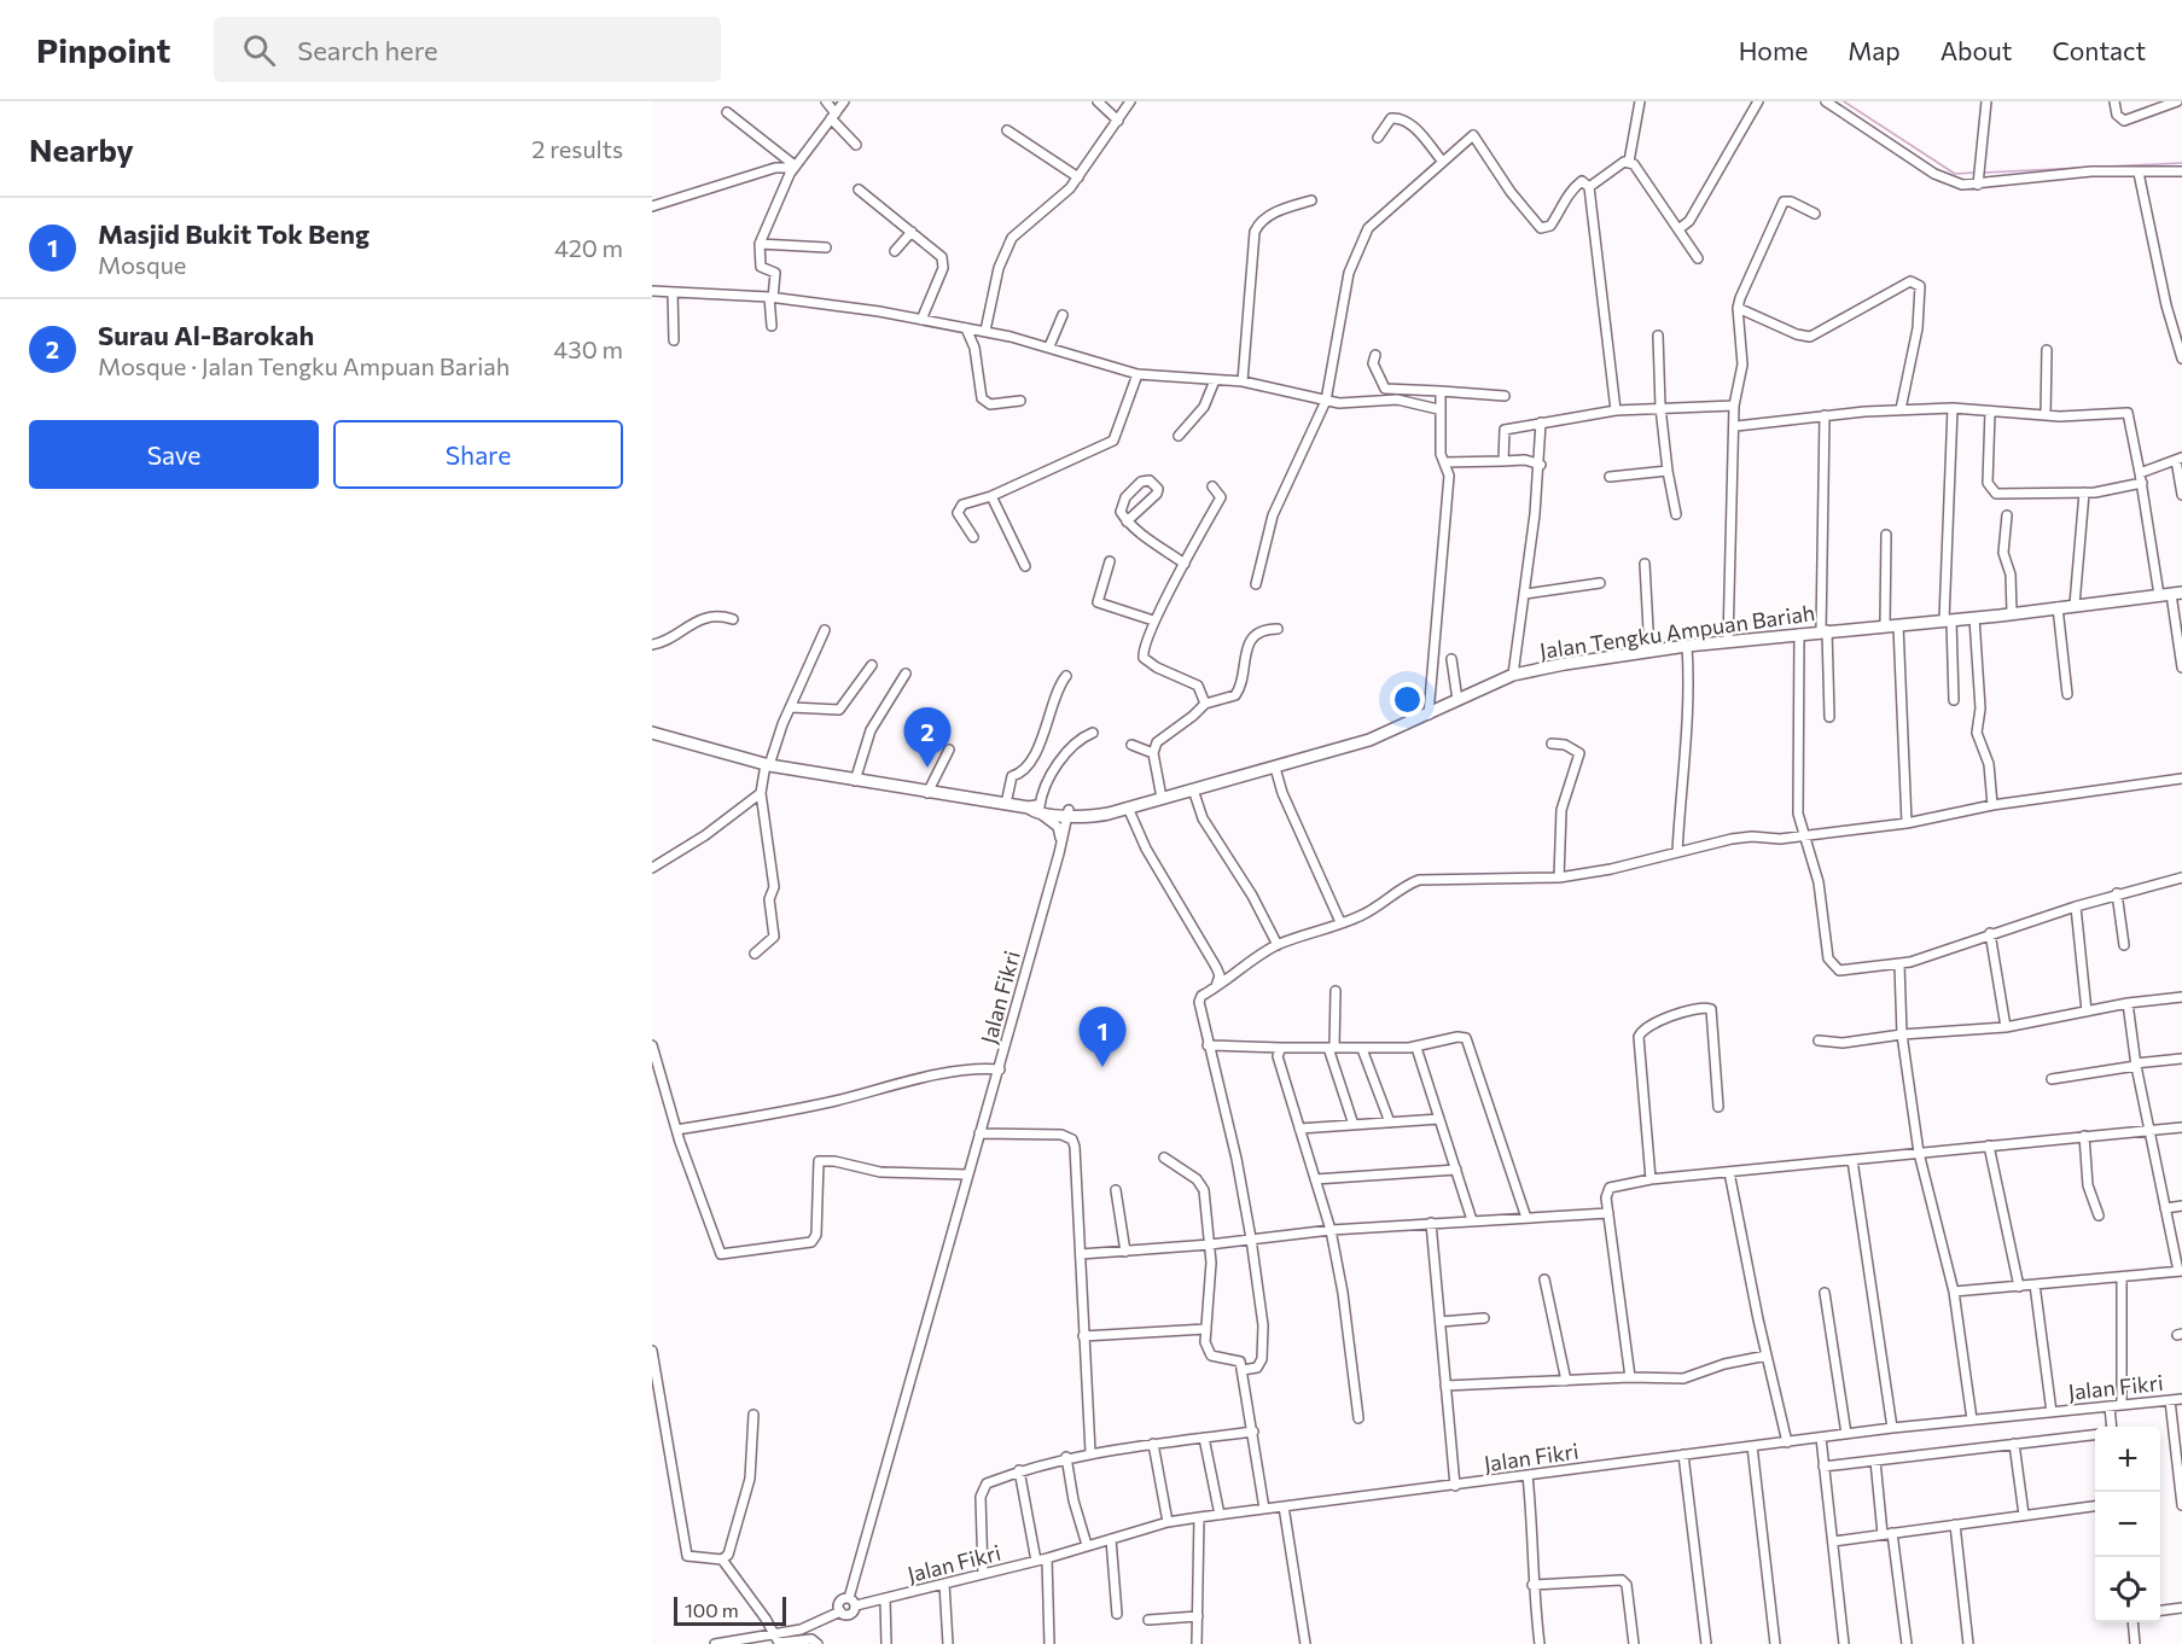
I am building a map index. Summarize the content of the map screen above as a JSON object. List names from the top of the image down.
{
  "streets": {
    "main road": ["Jalan Tengku Ampuan Bariah"],
    "street": ["Jalan Fikri"]
  },
  "crossings": [
    ["Jalan Tengku Ampuan Bariah", "Jalan Fikri"]
  ],
  "scale_bar": "100 m",
  "page": {
    "header": "Pinpoint",
    "search": "Search here",
    "nav": [
      "Home",
      "Map",
      "About",
      "Contact"
    ],
    "heading": ["Nearby", "2 results"],
    "list": [
      {
        "mark": "1",
        "name": "Masjid Bukit Tok Beng",
        "note": "Mosque",
        "value": "420 m"
      },
      {
        "mark": "2",
        "name": "Surau Al-Barokah",
        "note": "Mosque · Jalan Tengku Ampuan Bariah",
        "value": "430 m"
      }
    ],
    "buttons": ["Save", "Share"],
    "pins": ["2", "1"],
    "map_buttons": ["+", "−"],
    "scale": "100 m"
  }
}
